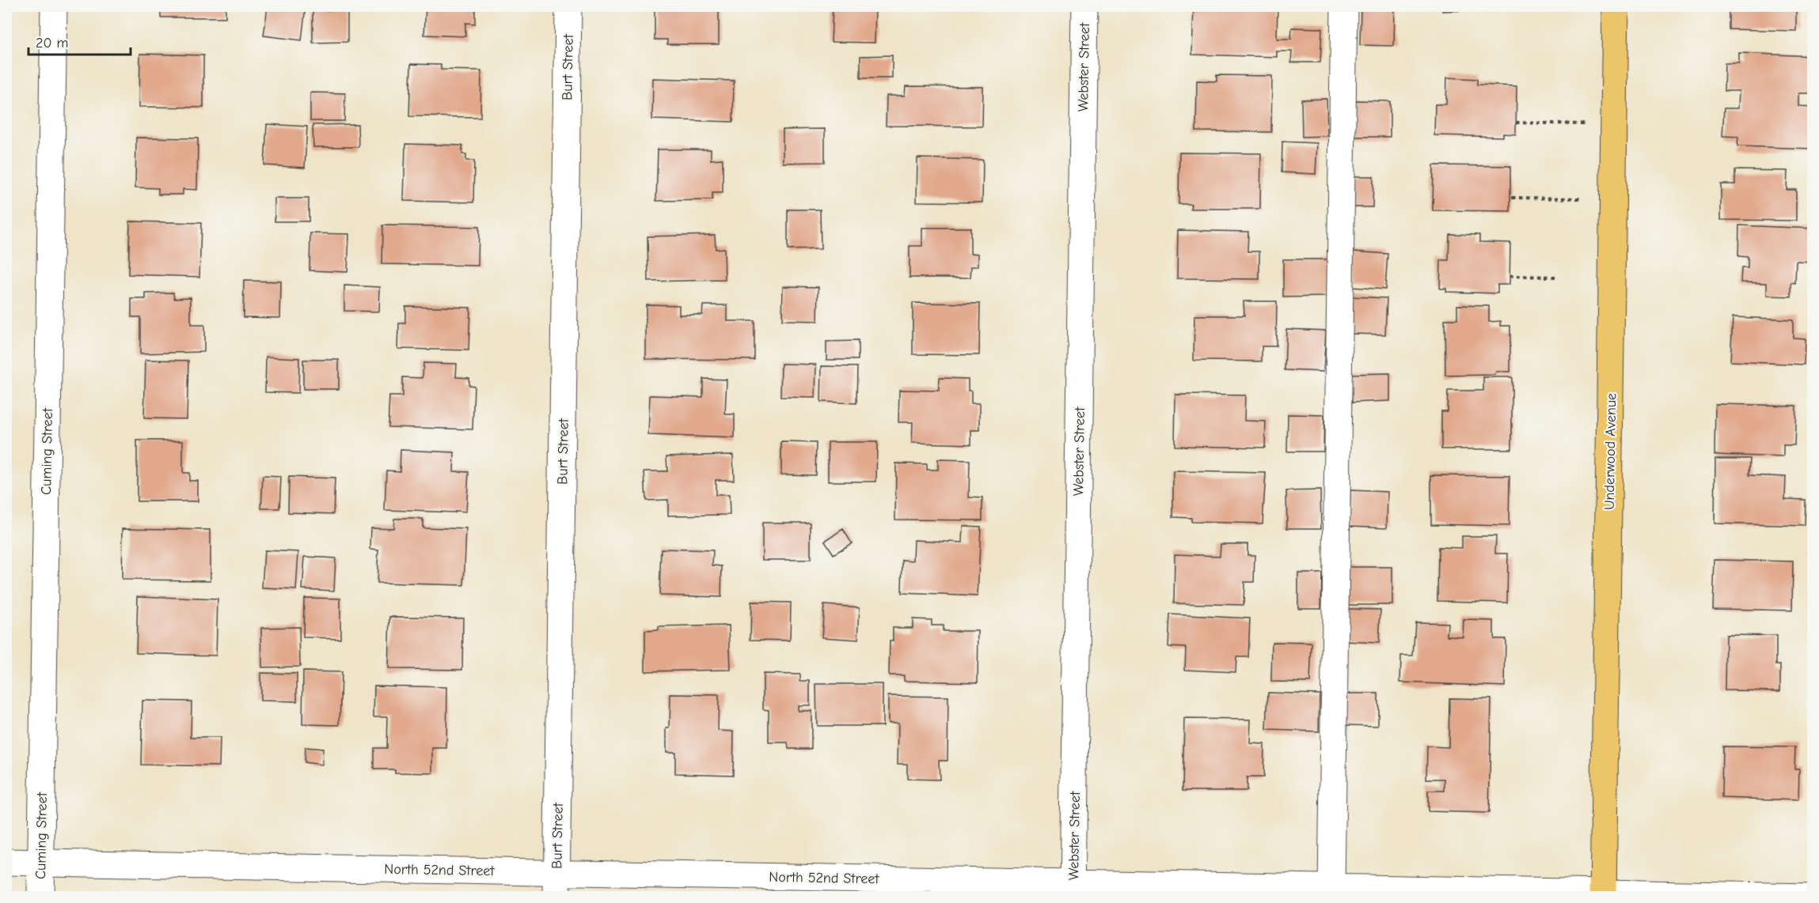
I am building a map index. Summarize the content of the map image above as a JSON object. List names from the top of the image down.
{
  "streets": {
    "main road": ["Underwood Avenue"],
    "street": [
      "Burt Street",
      "Webster Street",
      "Cuming Street",
      "North 52nd Street"
    ]
  },
  "crossings": [
    ["Burt Street", "North 52nd Street"],
    ["Webster Street", "North 52nd Street"],
    ["Cuming Street", "North 52nd Street"],
    ["Underwood Avenue", "North 52nd Street"]
  ],
  "scale_bar": "20 m"
}
